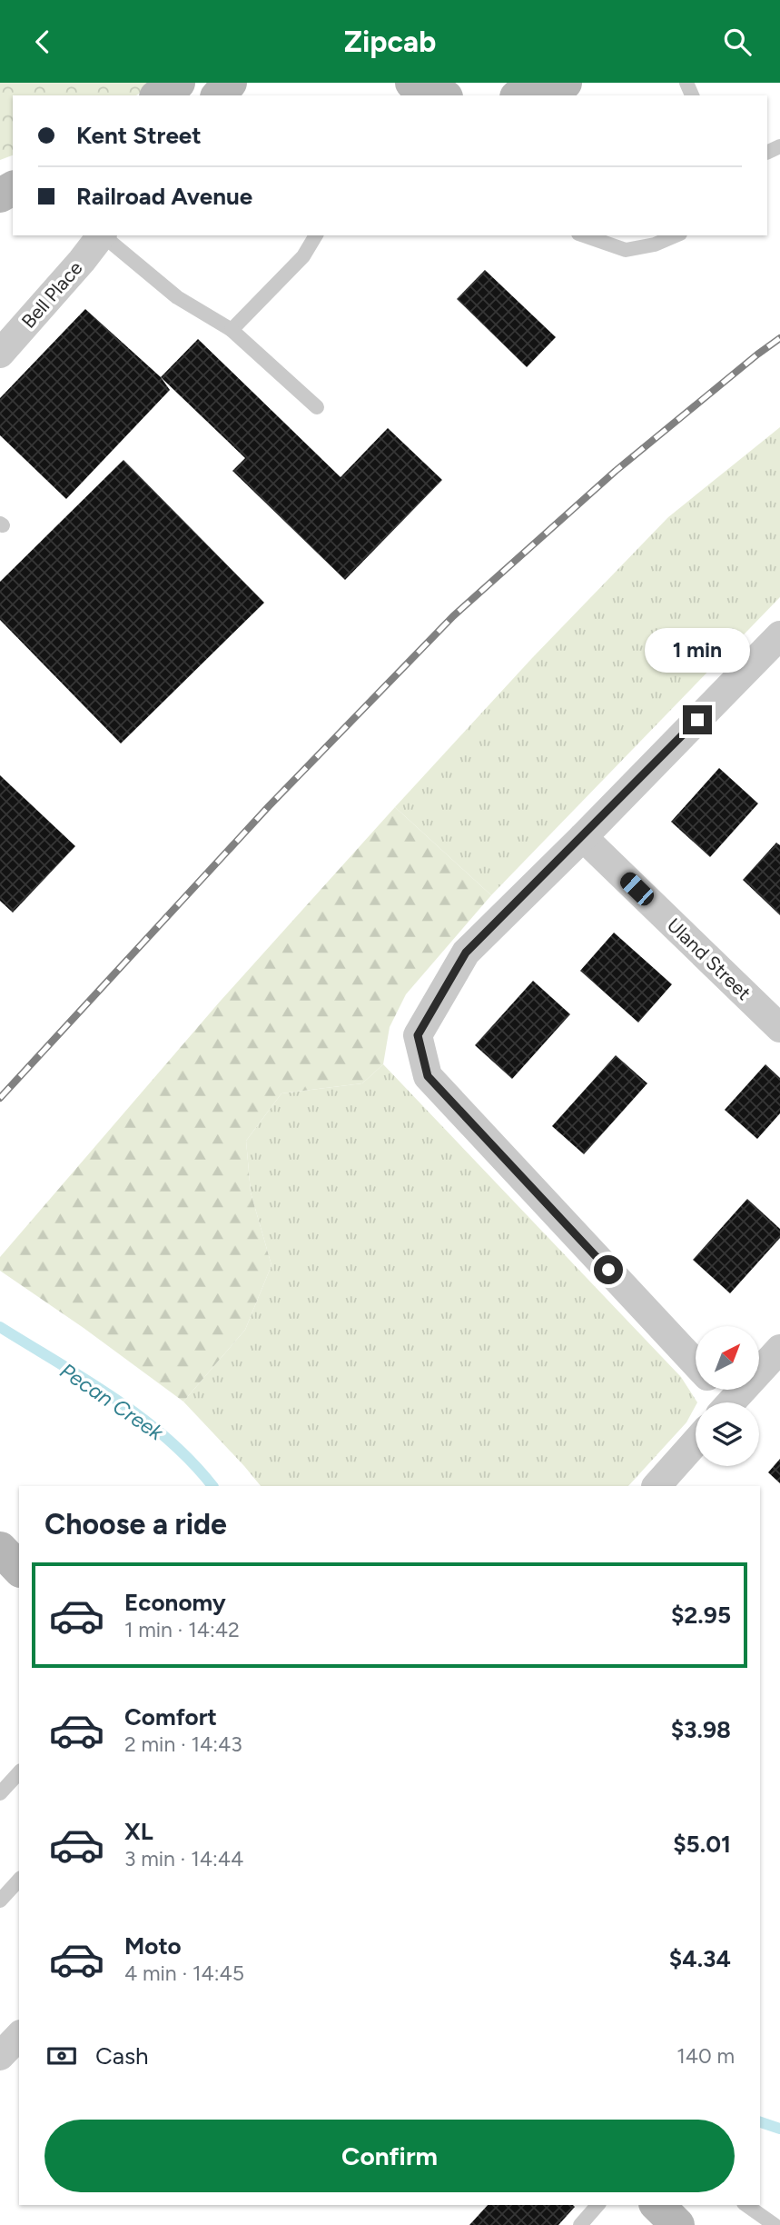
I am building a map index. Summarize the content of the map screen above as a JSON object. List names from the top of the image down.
{
  "streets": {
    "street": ["Bell Place", "Uland Street"]
  },
  "water": ["Pecan Creek"],
  "north": "top right",
  "page": {
    "header": "Zipcab",
    "banner": ["Kent Street", "Railroad Avenue"],
    "bubble": "1 min",
    "heading": "Choose a ride",
    "list": [
      {
        "name": "Economy",
        "note": "1 min · 14:42",
        "value": "$2.95"
      },
      {
        "name": "Comfort",
        "note": "2 min · 14:43",
        "value": "$3.98"
      },
      {
        "name": "XL",
        "note": "3 min · 14:44",
        "value": "$5.01"
      },
      {
        "name": "Moto",
        "note": "4 min · 14:45",
        "value": "$4.34"
      }
    ],
    "pay": ["Cash", "140 m"],
    "buttons": "Confirm"
  }
}
